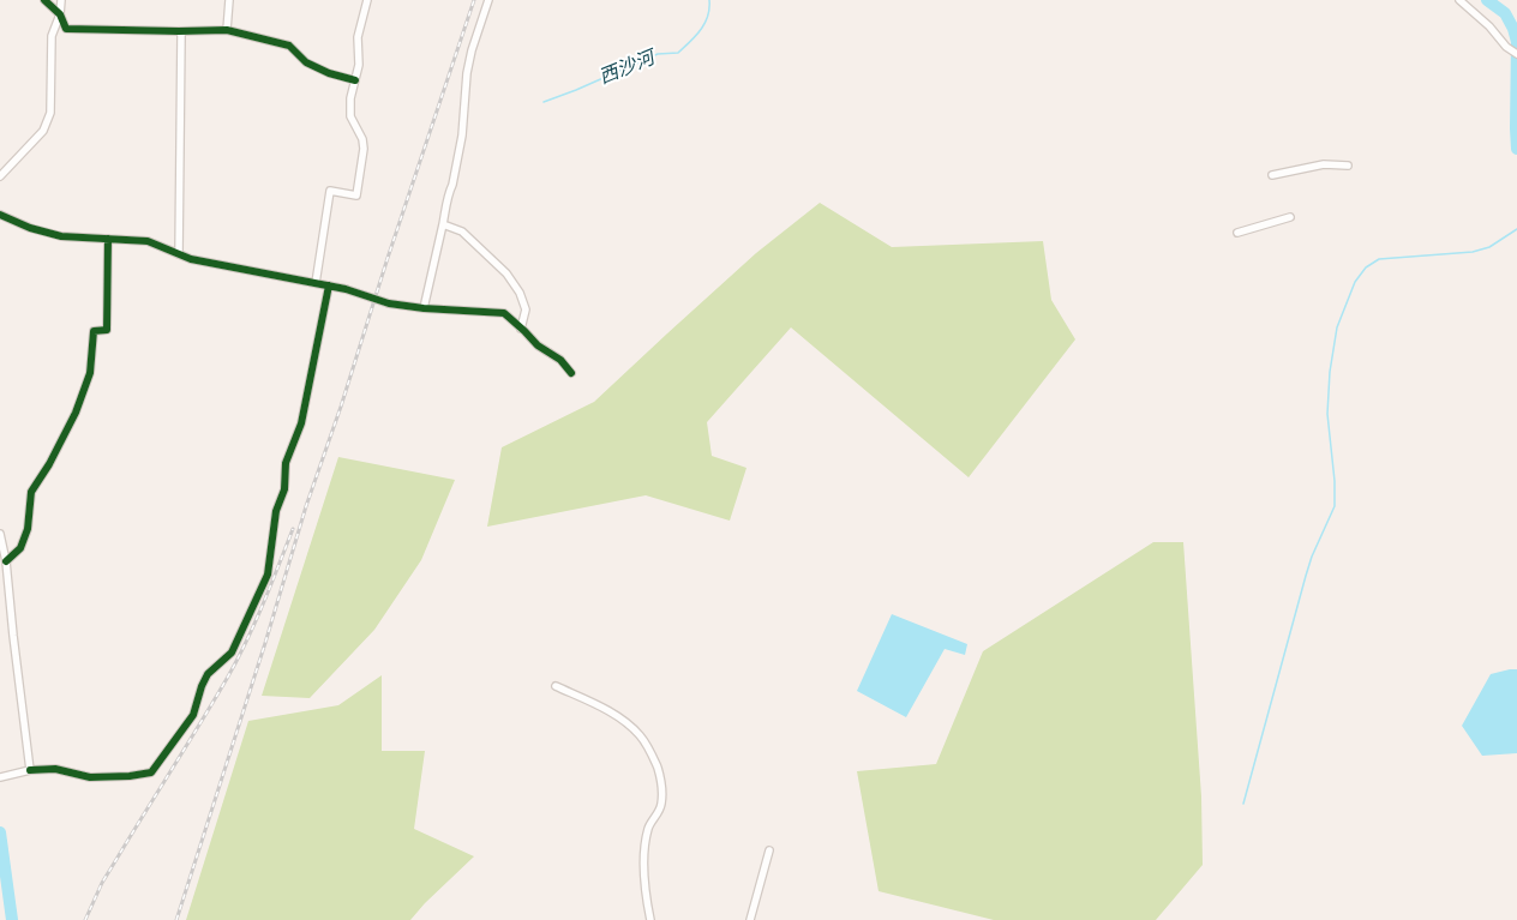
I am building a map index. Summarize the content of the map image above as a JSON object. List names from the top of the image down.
{
  "water": ["西沙河"]
}
